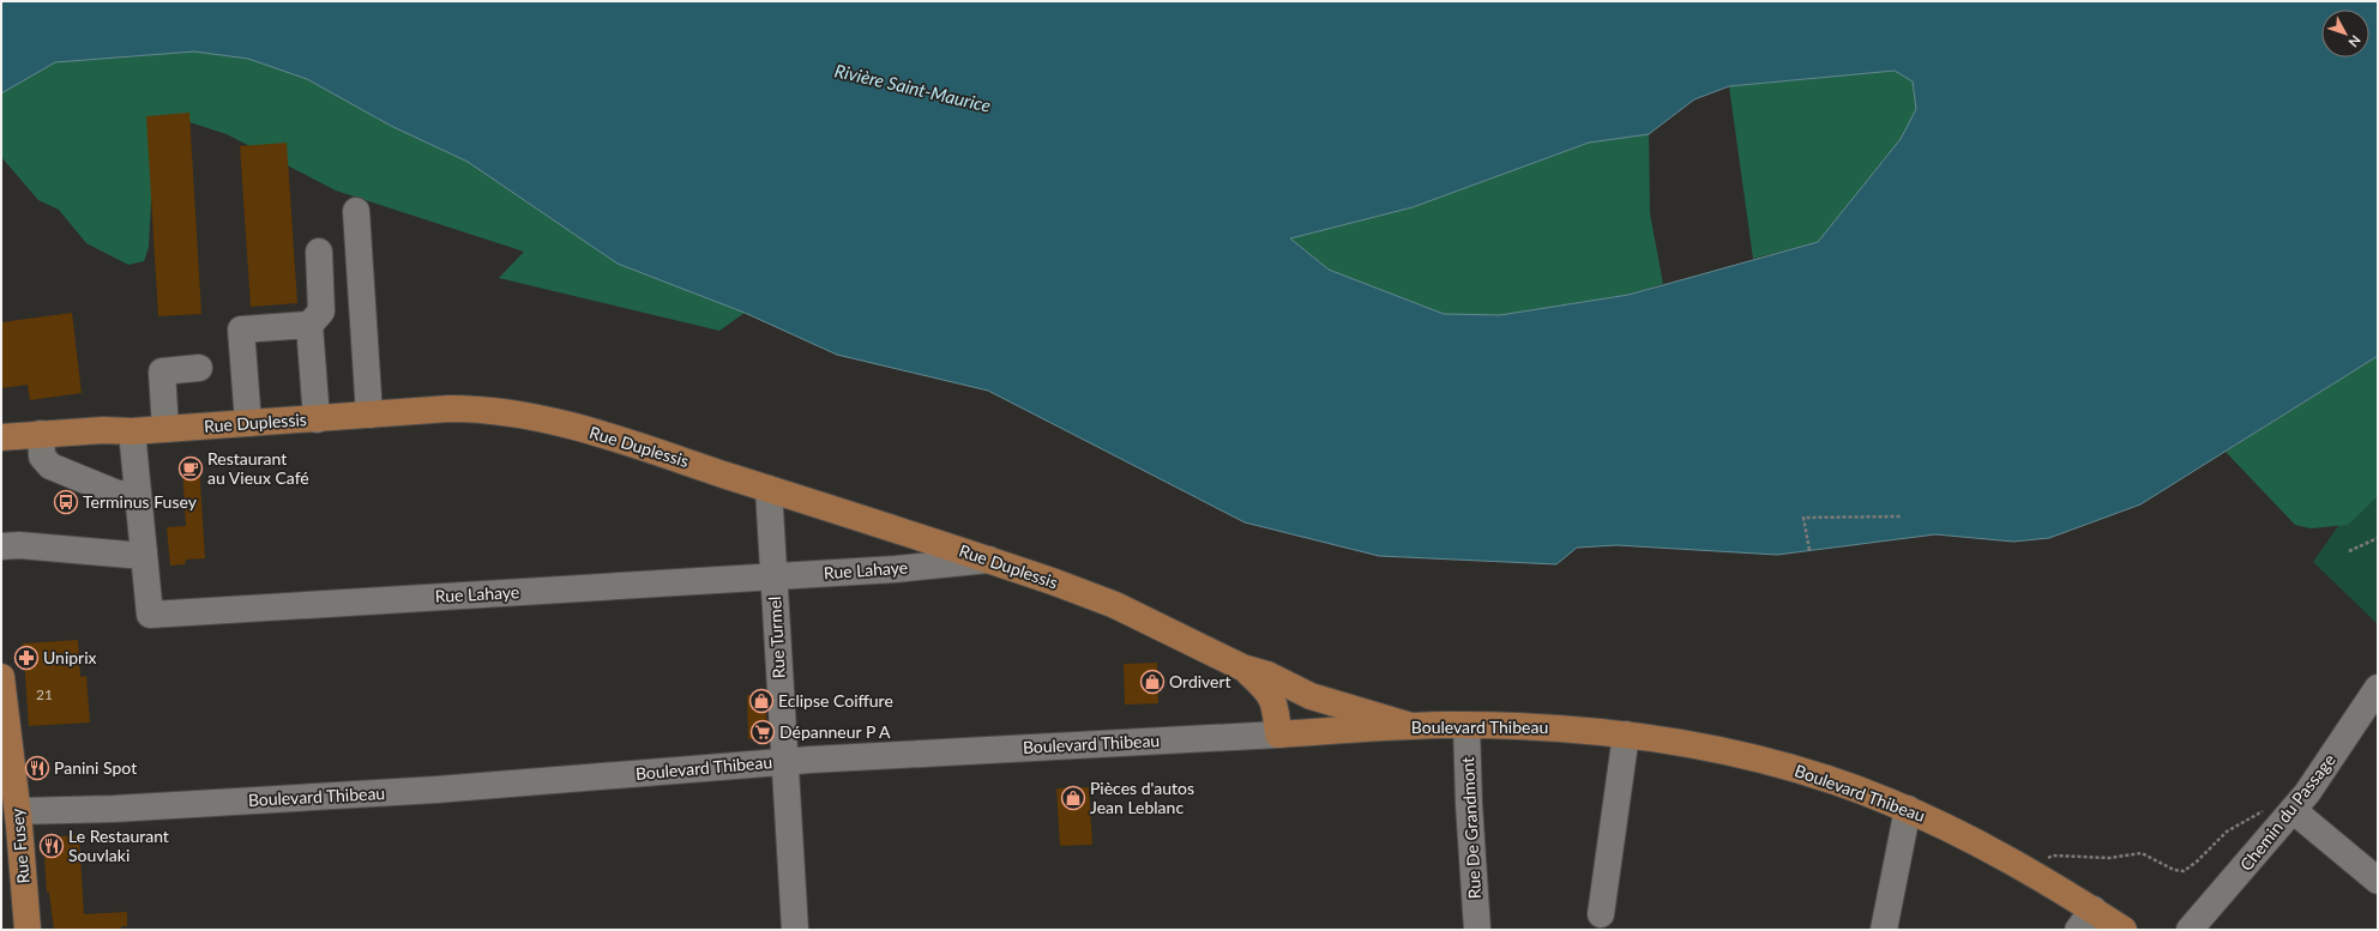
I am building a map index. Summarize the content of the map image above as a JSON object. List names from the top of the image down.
{
  "streets": {
    "main road": ["Rue Duplessis", "Boulevard Thibeau", "Rue Fusey"],
    "street": [
      "Rue Lahaye",
      "Rue Turmel",
      "Chemin du Passage",
      "Rue De Grandmont"
    ]
  },
  "crossings": [
    ["Rue Duplessis", "Rue Lahaye"],
    ["Rue Duplessis", "Rue Turmel"],
    ["Rue Duplessis", "Boulevard Thibeau"],
    ["Rue Lahaye", "Rue Turmel"],
    ["Rue Turmel", "Boulevard Thibeau"],
    ["Boulevard Thibeau", "Rue De Grandmont"],
    ["Boulevard Thibeau", "Rue Fusey"]
  ],
  "water": ["Rivière Saint-Maurice"],
  "places": {
    "cafe": ["Restaurant au Vieux Café"],
    "bus stop": ["Terminus Fusey"],
    "pharmacy": ["Uniprix"],
    "shop": ["Ordivert", "Eclipse Coiffure", "Pièces d'autos Jean Leblanc"],
    "supermarket": ["Dépanneur P A"],
    "restaurant": ["Panini Spot", "Le Restaurant Souvlaki"]
  },
  "house_numbers": ["21"],
  "north": "bottom right"
}
